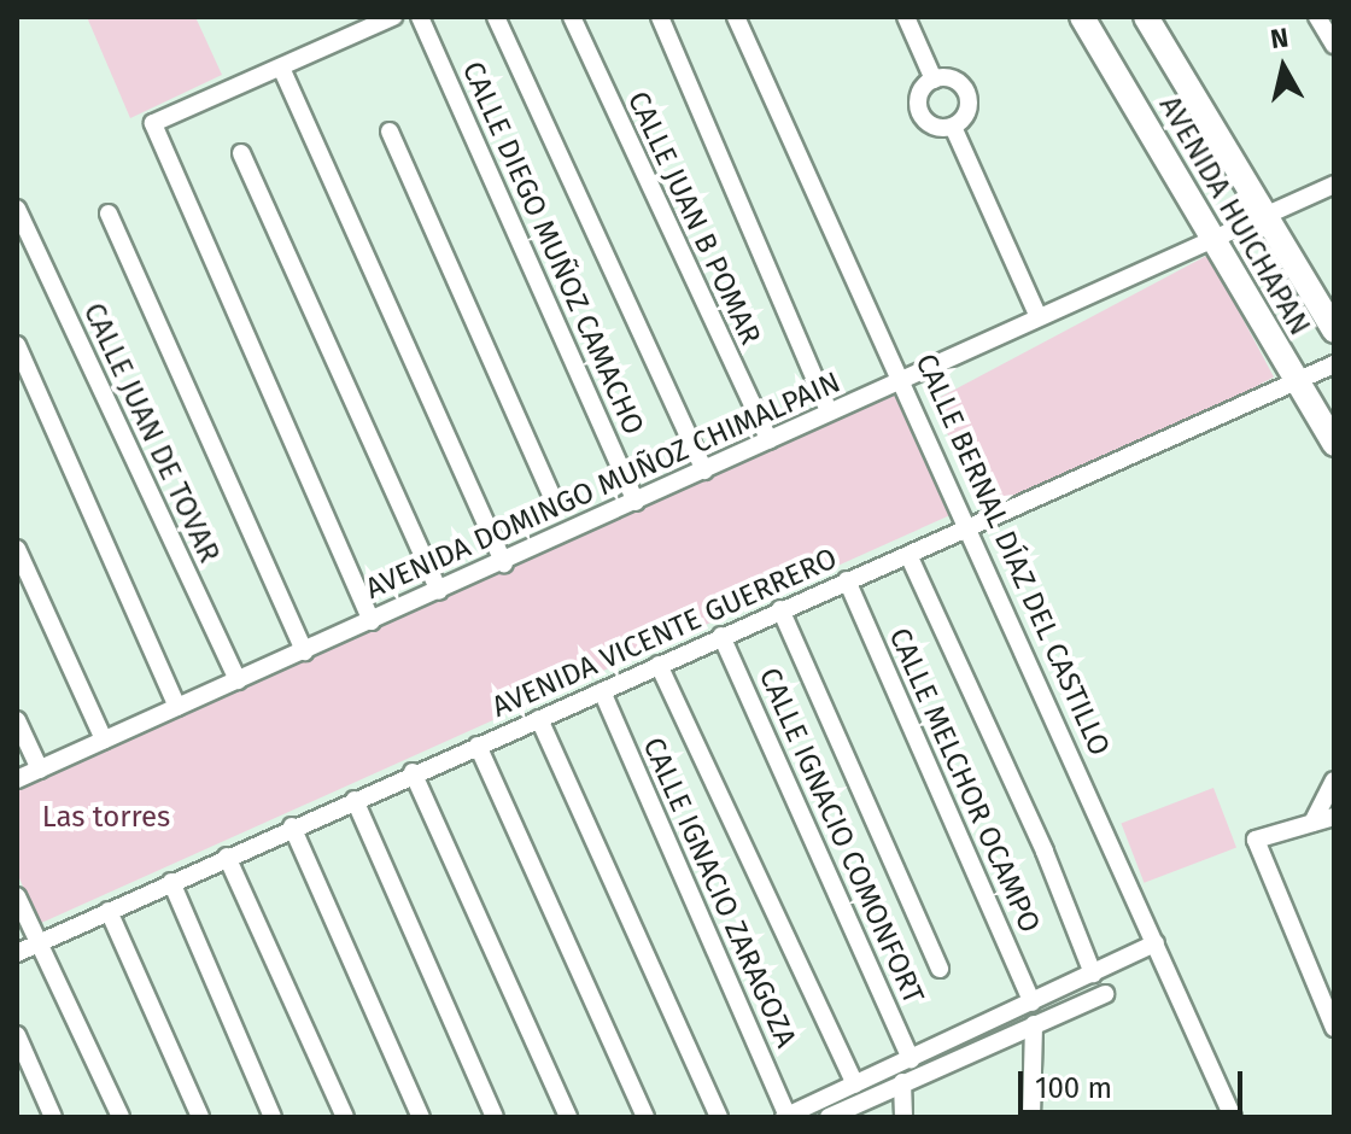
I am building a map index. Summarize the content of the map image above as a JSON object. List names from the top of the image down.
{
  "streets": {
    "street": [
      "AVENIDA HUICHAPAN",
      "CALLE JUAN B POMAR",
      "CALLE DIEGO MUÑOZ CAMACHO",
      "CALLE JUAN DE TOVAR",
      "AVENIDA DOMINGO MUÑOZ CHIMALPAIN",
      "CALLE BERNAL DÍAZ DEL CASTILLO",
      "AVENIDA VICENTE GUERRERO",
      "CALLE MELCHOR OCAMPO",
      "CALLE IGNACIO COMONFORT",
      "CALLE IGNACIO ZARAGOZA"
    ]
  },
  "crossings": [
    ["AVENIDA HUICHAPAN", "AVENIDA DOMINGO MUÑOZ CHIMALPAIN"],
    ["AVENIDA HUICHAPAN", "AVENIDA VICENTE GUERRERO"],
    ["CALLE JUAN B POMAR", "AVENIDA DOMINGO MUÑOZ CHIMALPAIN"],
    ["CALLE DIEGO MUÑOZ CAMACHO", "AVENIDA DOMINGO MUÑOZ CHIMALPAIN"],
    ["CALLE JUAN DE TOVAR", "AVENIDA DOMINGO MUÑOZ CHIMALPAIN"],
    ["AVENIDA DOMINGO MUÑOZ CHIMALPAIN", "CALLE BERNAL DÍAZ DEL CASTILLO"],
    ["CALLE BERNAL DÍAZ DEL CASTILLO", "AVENIDA VICENTE GUERRERO"],
    ["AVENIDA VICENTE GUERRERO", "CALLE MELCHOR OCAMPO"],
    ["AVENIDA VICENTE GUERRERO", "CALLE IGNACIO COMONFORT"],
    ["AVENIDA VICENTE GUERRERO", "CALLE IGNACIO ZARAGOZA"]
  ],
  "parks": ["Las torres"],
  "scale_bar": "100 m",
  "north": "top"
}
